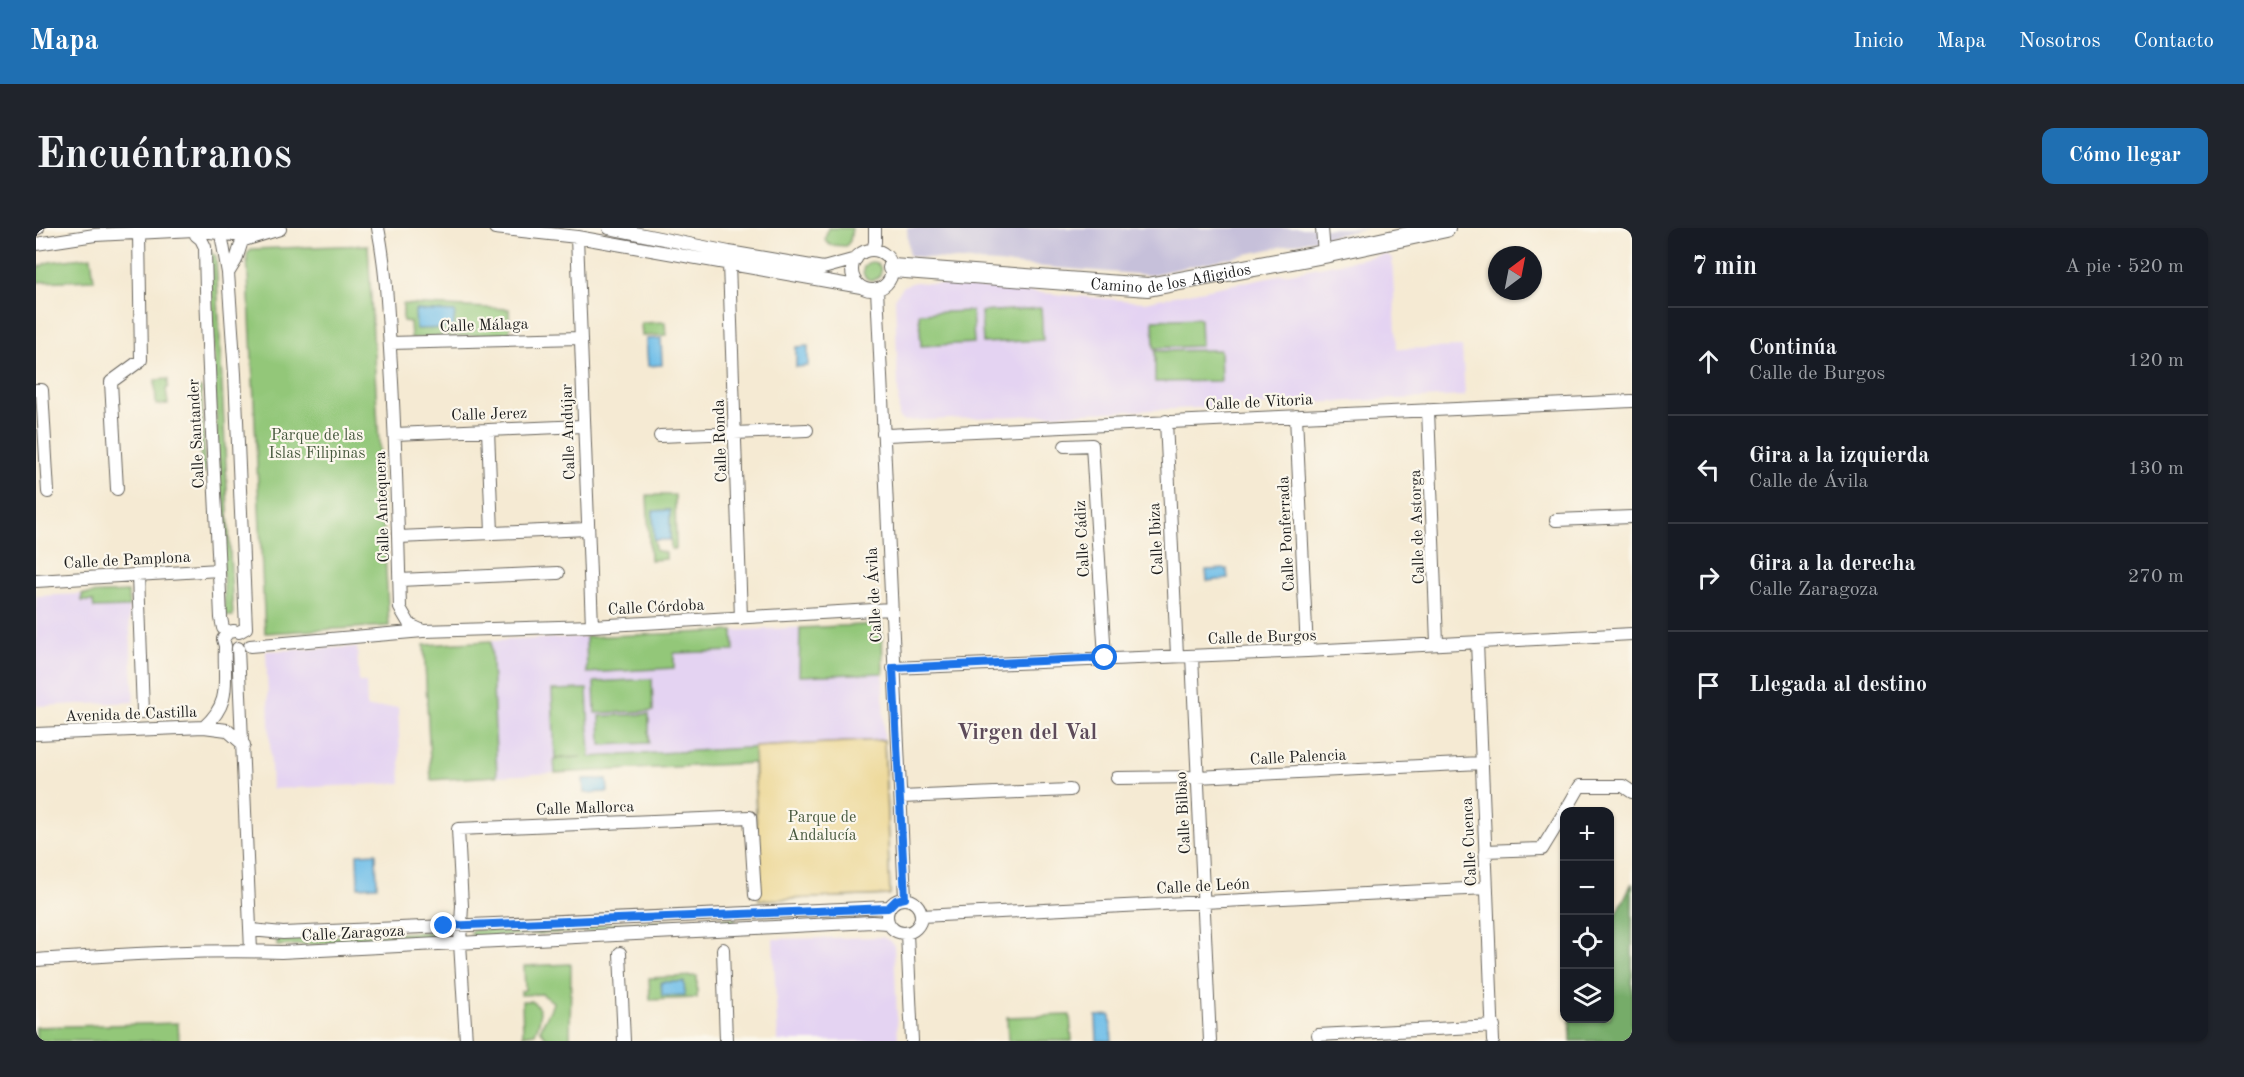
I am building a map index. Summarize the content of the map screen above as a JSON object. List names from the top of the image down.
{
  "streets": {
    "street": [
      "Camino de los Afligidos",
      "Calle Málaga",
      "Calle de Vitoria",
      "Calle Jerez",
      "Calle Andújar",
      "Calle Santander",
      "Calle Ronda",
      "Calle Antequera",
      "Calle de Astorga",
      "Calle Ponferrada",
      "Calle Cádiz",
      "Calle Ibiza",
      "Calle de Pamplona",
      "Calle de Ávila",
      "Calle Córdoba",
      "Calle de Burgos",
      "Avenida de Castilla",
      "Calle Palencia",
      "Calle Mallorca",
      "Calle Bilbao",
      "Calle Cuenca",
      "Calle de León",
      "Calle Zaragoza"
    ]
  },
  "crossings": [
    ["Camino de los Afligidos", "Calle de Ávila"],
    ["Calle Málaga", "Calle Andújar"],
    ["Calle Málaga", "Calle Antequera"],
    ["Calle de Vitoria", "Calle de Astorga"],
    ["Calle de Vitoria", "Calle Ponferrada"],
    ["Calle de Vitoria", "Calle Ibiza"],
    ["Calle de Vitoria", "Calle de Ávila"],
    ["Calle Jerez", "Calle Andújar"],
    ["Calle Jerez", "Calle Antequera"],
    ["Calle Andújar", "Calle Córdoba"],
    ["Calle Santander", "Calle de Pamplona"],
    ["Calle Ronda", "Calle Córdoba"],
    ["Calle Antequera", "Calle Córdoba"],
    ["Calle de Astorga", "Calle de Burgos"],
    ["Calle Ponferrada", "Calle de Burgos"],
    ["Calle Cádiz", "Calle de Burgos"],
    ["Calle Ibiza", "Calle de Burgos"],
    ["Calle de Ávila", "Calle Córdoba"],
    ["Calle de Ávila", "Calle de Burgos"],
    ["Calle de Ávila", "Calle de León"],
    ["Calle de Ávila", "Calle Zaragoza"],
    ["Calle de Burgos", "Calle Bilbao"],
    ["Calle de Burgos", "Calle Cuenca"],
    ["Calle Palencia", "Calle Bilbao"],
    ["Calle Palencia", "Calle Cuenca"],
    ["Calle Mallorca", "Calle Zaragoza"],
    ["Calle Bilbao", "Calle de León"],
    ["Calle Cuenca", "Calle de León"],
    ["Calle de León", "Calle Zaragoza"]
  ],
  "districts": ["Virgen del Val"],
  "parks": ["Parque de las Islas Filipinas", "Parque de Andalucía"],
  "north": "top right",
  "page": {
    "header": "Mapa",
    "nav": [
      "Inicio",
      "Mapa",
      "Nosotros",
      "Contacto"
    ],
    "buttons": "Cómo llegar",
    "title": "Encuéntranos",
    "heading": ["7 min", "A pie · 520 m"],
    "list": [
      ["Continúa", "Calle de Burgos", "120 m"],
      ["Gira a la izquierda", "Calle de Ávila", "130 m"],
      ["Gira a la derecha", "Calle Zaragoza", "270 m"],
      "Llegada al destino"
    ],
    "map_buttons": ["+", "−"]
  }
}
